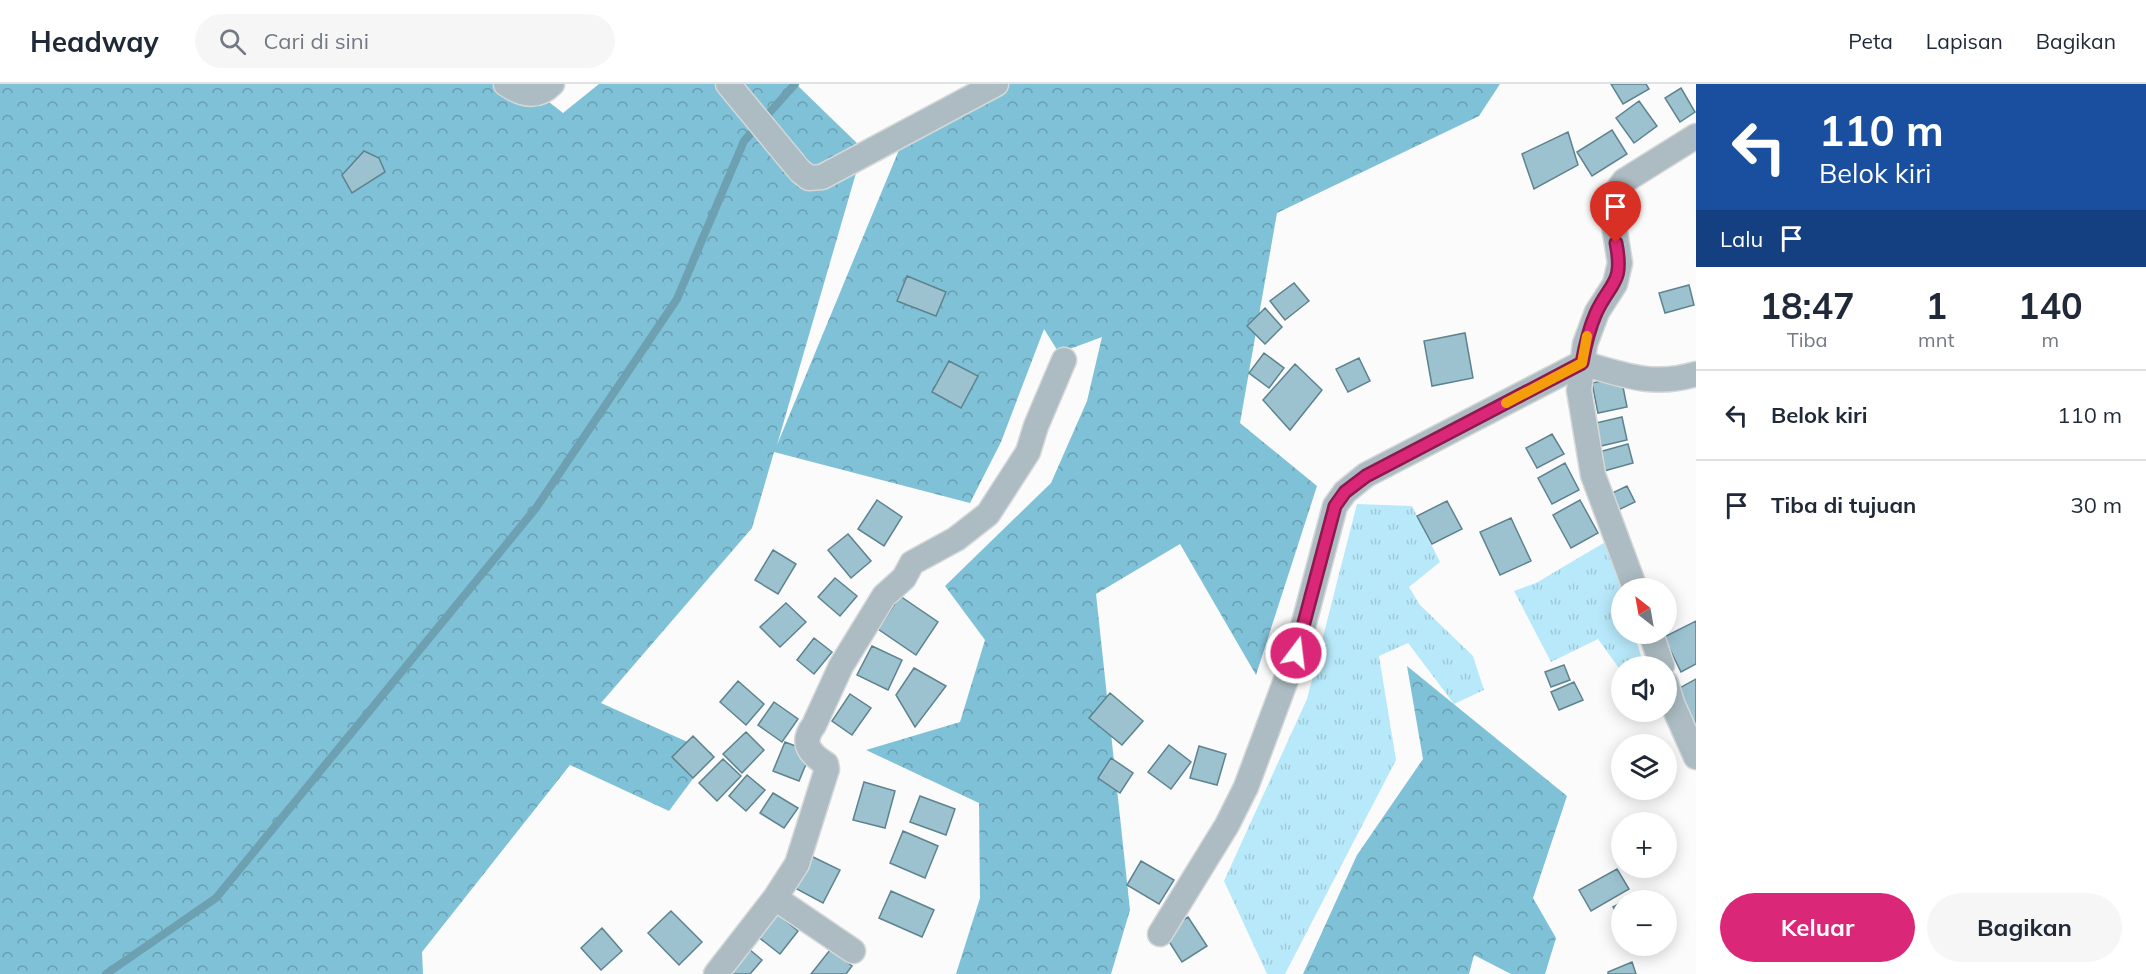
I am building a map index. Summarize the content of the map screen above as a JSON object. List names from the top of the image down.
{
  "north": "top left",
  "page": {
    "header": "Headway",
    "search": "Cari di sini",
    "nav": ["Peta", "Lapisan", "Bagikan"],
    "turn": ["110 m", "Belok kiri"],
    "then": "Lalu",
    "eta": [
      "18:47",
      "Tiba",
      "1",
      "mnt",
      "140",
      "m"
    ],
    "list": [
      {
        "name": "Belok kiri",
        "value": "110 m"
      },
      {
        "name": "Tiba di tujuan",
        "value": "30 m"
      }
    ],
    "map_buttons": ["+", "−"],
    "buttons": ["Keluar", "Bagikan"]
  }
}
